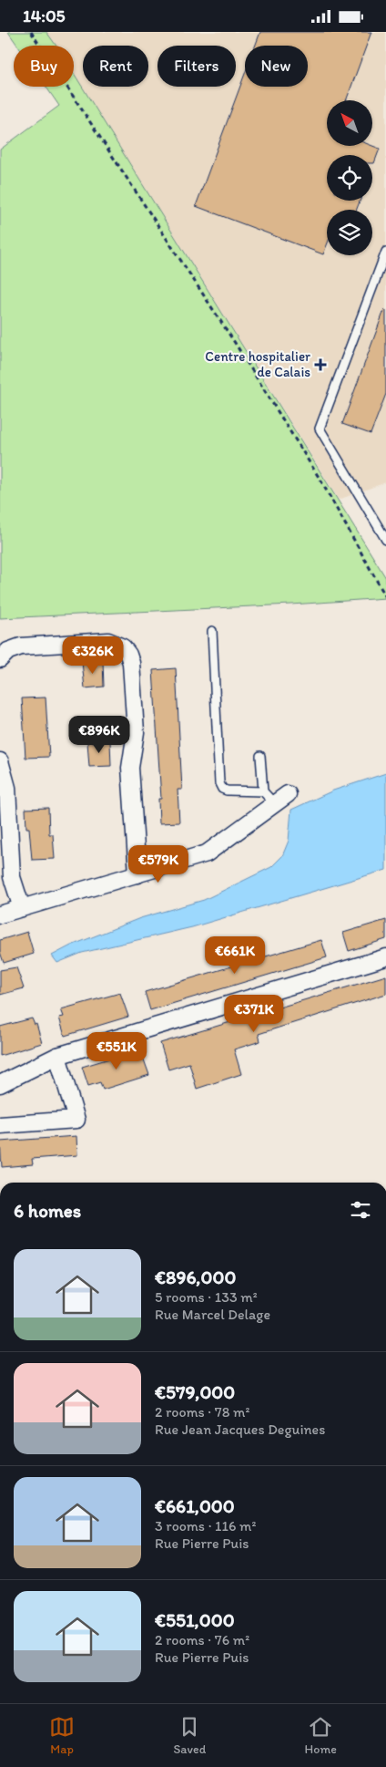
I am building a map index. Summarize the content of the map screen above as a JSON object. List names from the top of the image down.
{
  "places": {
    "health": ["Centre hospitalier de Calais"]
  },
  "north": "top left",
  "page": {
    "status": "14:05",
    "chip": [
      "Buy",
      "Rent",
      "Filters",
      "New"
    ],
    "price": [
      "€326K",
      "€896K",
      "€579K",
      "€661K",
      "€371K",
      "€551K"
    ],
    "heading": "6 homes",
    "list": [
      {
        "name": "€896,000",
        "note": "5 rooms · 133 m² · Rue Marcel Delage"
      },
      {
        "name": "€579,000",
        "note": "2 rooms · 78 m² · Rue Jean Jacques Deguines"
      },
      {
        "name": "€661,000",
        "note": "3 rooms · 116 m² · Rue Pierre Puis"
      },
      {
        "name": "€551,000",
        "note": "2 rooms · 76 m² · Rue Pierre Puis"
      }
    ],
    "tabs": ["Map", "Saved", "Home"]
  }
}
